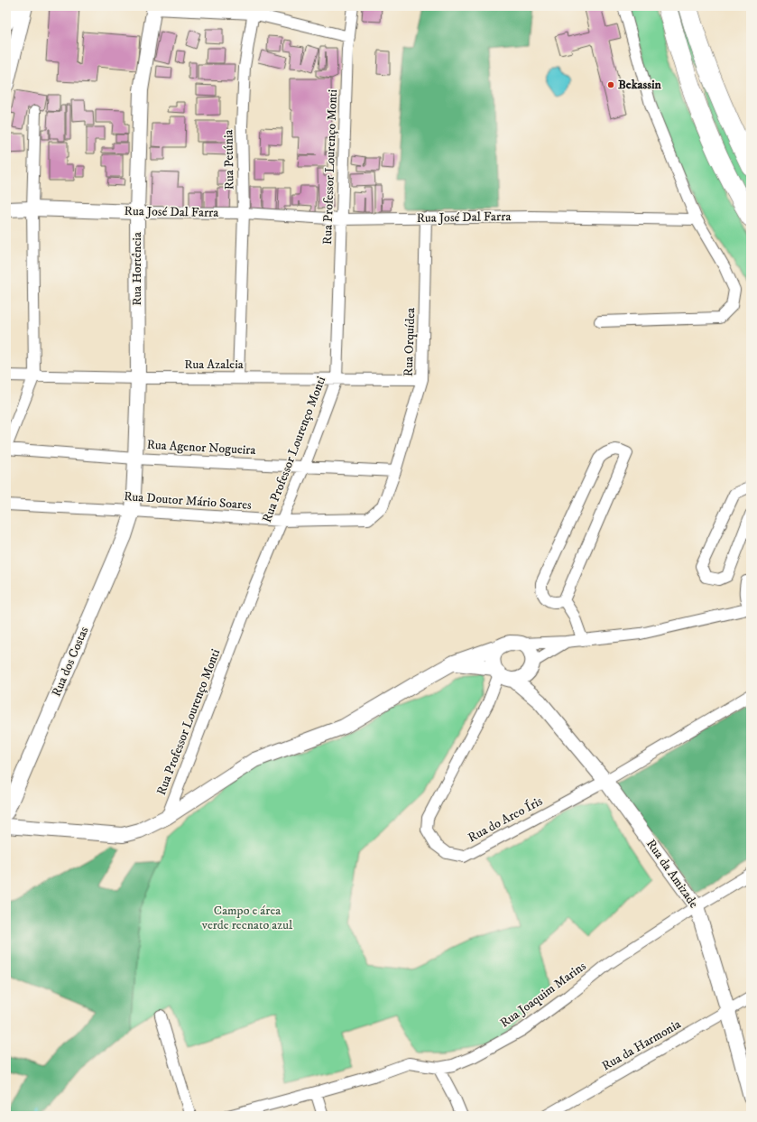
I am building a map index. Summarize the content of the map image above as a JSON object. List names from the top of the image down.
{
  "streets": {
    "street": [
      "Rua Petúnia",
      "Rua Professor Lourenço Monti",
      "Rua José Dal Farra",
      "Rua Hortência",
      "Rua Orquídea",
      "Rua Azaleia",
      "Rua Agenor Nogueira",
      "Rua Doutor Mário Soares",
      "Rua dos Costas",
      "Rua do Arco Íris",
      "Rua da Amizade",
      "Rua Joaquim Marins",
      "Rua da Harmonia"
    ]
  },
  "crossings": [
    ["Rua Petúnia", "Rua José Dal Farra"],
    ["Rua Petúnia", "Rua Azaleia"],
    ["Rua Professor Lourenço Monti", "Rua José Dal Farra"],
    ["Rua Professor Lourenço Monti", "Rua Azaleia"],
    ["Rua Professor Lourenço Monti", "Rua Agenor Nogueira"],
    ["Rua Professor Lourenço Monti", "Rua Doutor Mário Soares"],
    ["Rua José Dal Farra", "Rua Hortência"],
    ["Rua José Dal Farra", "Rua Orquídea"],
    ["Rua Hortência", "Rua Azaleia"],
    ["Rua Hortência", "Rua Agenor Nogueira"],
    ["Rua Hortência", "Rua Doutor Mário Soares"],
    ["Rua Hortência", "Rua dos Costas"],
    ["Rua Orquídea", "Rua Azaleia"],
    ["Rua Orquídea", "Rua Agenor Nogueira"],
    ["Rua Orquídea", "Rua Doutor Mário Soares"],
    ["Rua Doutor Mário Soares", "Rua dos Costas"],
    ["Rua do Arco Íris", "Rua da Amizade"],
    ["Rua da Amizade", "Rua Joaquim Marins"],
    ["Rua da Amizade", "Rua da Harmonia"]
  ],
  "parks": ["Campo e área verde recnato azul"],
  "places": ["Bekassin"]
}
